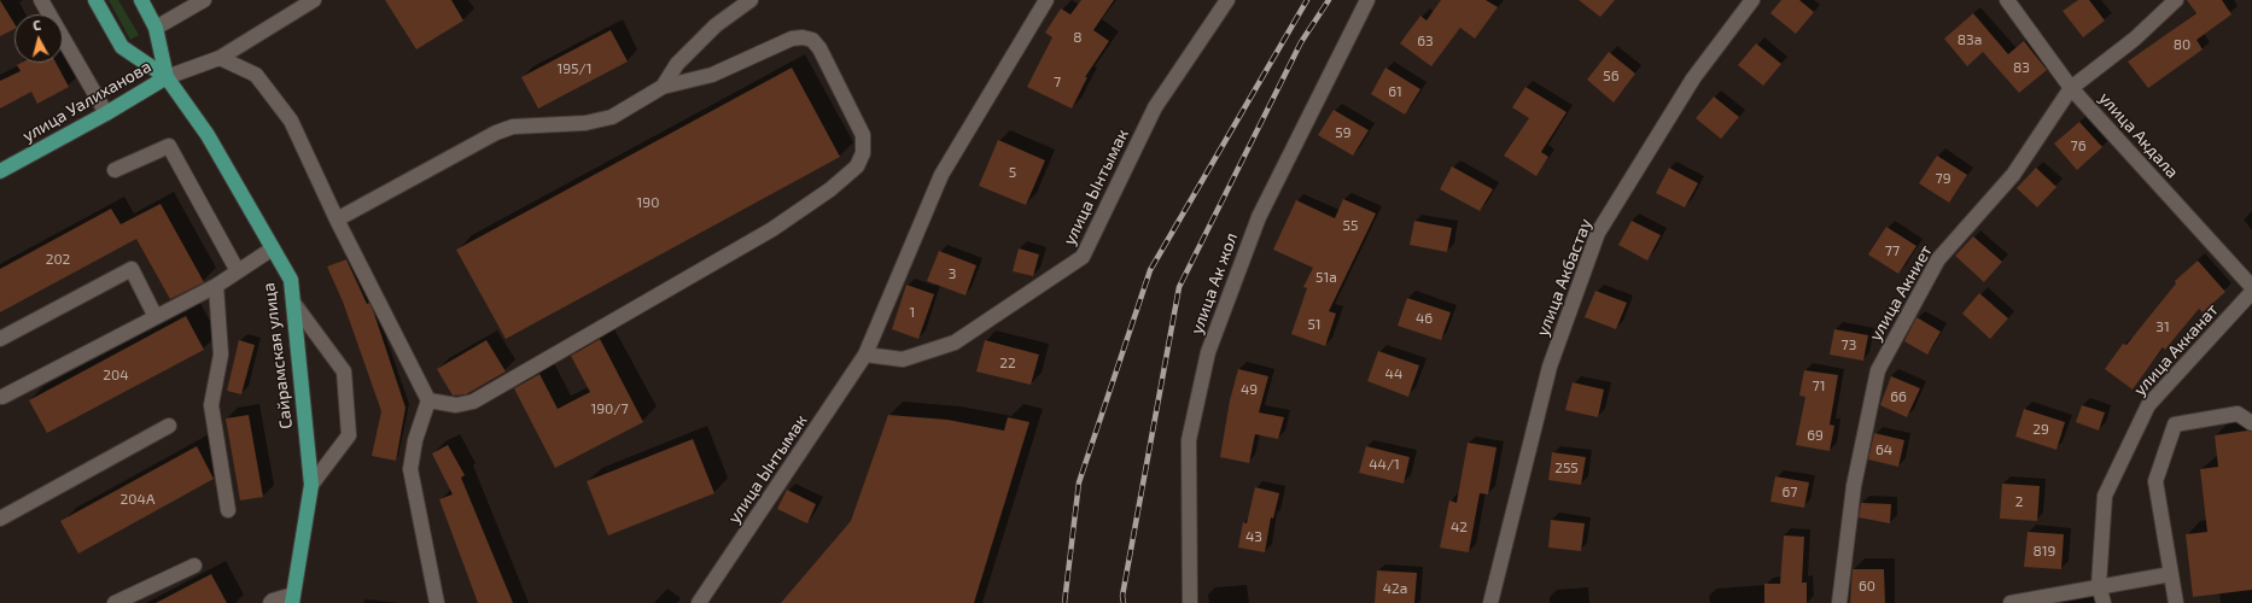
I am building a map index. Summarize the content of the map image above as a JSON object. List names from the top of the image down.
{
  "streets": {
    "main road": ["улица Уалиханова", "Сайрамская улица"],
    "street": [
      "улица Акдала",
      "улица Ынтымак",
      "улица Акбастау",
      "улица Ак жол",
      "улица Акниет",
      "улица Акканат"
    ]
  },
  "crossings": [
    ["улица Уалиханова", "Сайрамская улица"],
    ["улица Акдала", "улица Акниет"]
  ],
  "house_numbers": [
    "8",
    "83а",
    "63",
    "80",
    "83",
    "195/1",
    "56",
    "7",
    "61",
    "59",
    "76",
    "5",
    "79",
    "190",
    "55",
    "77",
    "202",
    "3",
    "51а",
    "1",
    "46",
    "51",
    "31",
    "73",
    "22",
    "44",
    "204",
    "71",
    "49",
    "66",
    "190/7",
    "29",
    "69",
    "64",
    "44/1",
    "255",
    "67",
    "204А",
    "2",
    "42",
    "43",
    "819",
    "60",
    "42а"
  ],
  "north": "top"
}
